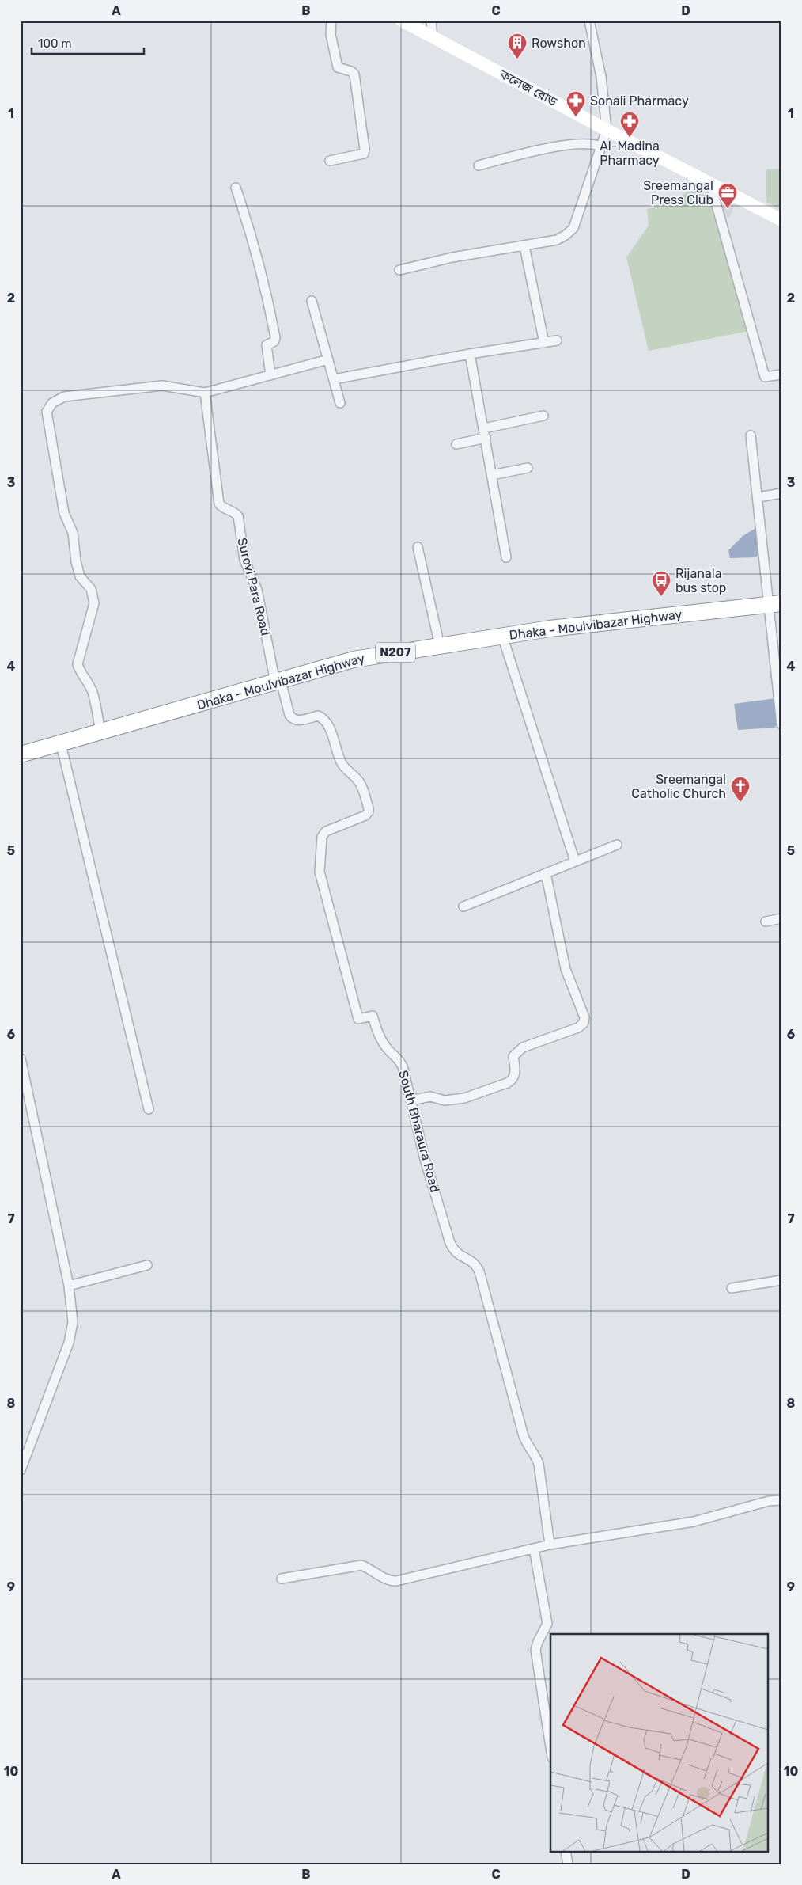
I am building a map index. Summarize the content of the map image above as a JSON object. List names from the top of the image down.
{
  "streets": {
    "highway": ["Dhaka - Moulvibazar Highway", "N207"],
    "main road": ["কলেজ রোড"],
    "street": ["Surovi Para Road", "South Bharaura Road"]
  },
  "crossings": [
    ["Surovi Para Road", "Dhaka - Moulvibazar Highway"],
    ["Surovi Para Road", "South Bharaura Road"],
    ["Dhaka - Moulvibazar Highway", "South Bharaura Road"]
  ],
  "places": {
    "building": ["Rowshon"],
    "pharmacy": ["Sonali Pharmacy", "Al-Madina Pharmacy"],
    "office": ["Sreemangal Press Club"],
    "bus stop": ["Rijanala bus stop"],
    "church": ["Sreemangal Catholic Church"]
  },
  "scale_bar": "100 m",
  "grid": {
    "columns": [
      "A",
      "B",
      "C",
      "D"
    ],
    "rows": [
      "1",
      "2",
      "3",
      "4",
      "5",
      "6",
      "7",
      "8",
      "9",
      "10"
    ]
  }
}
